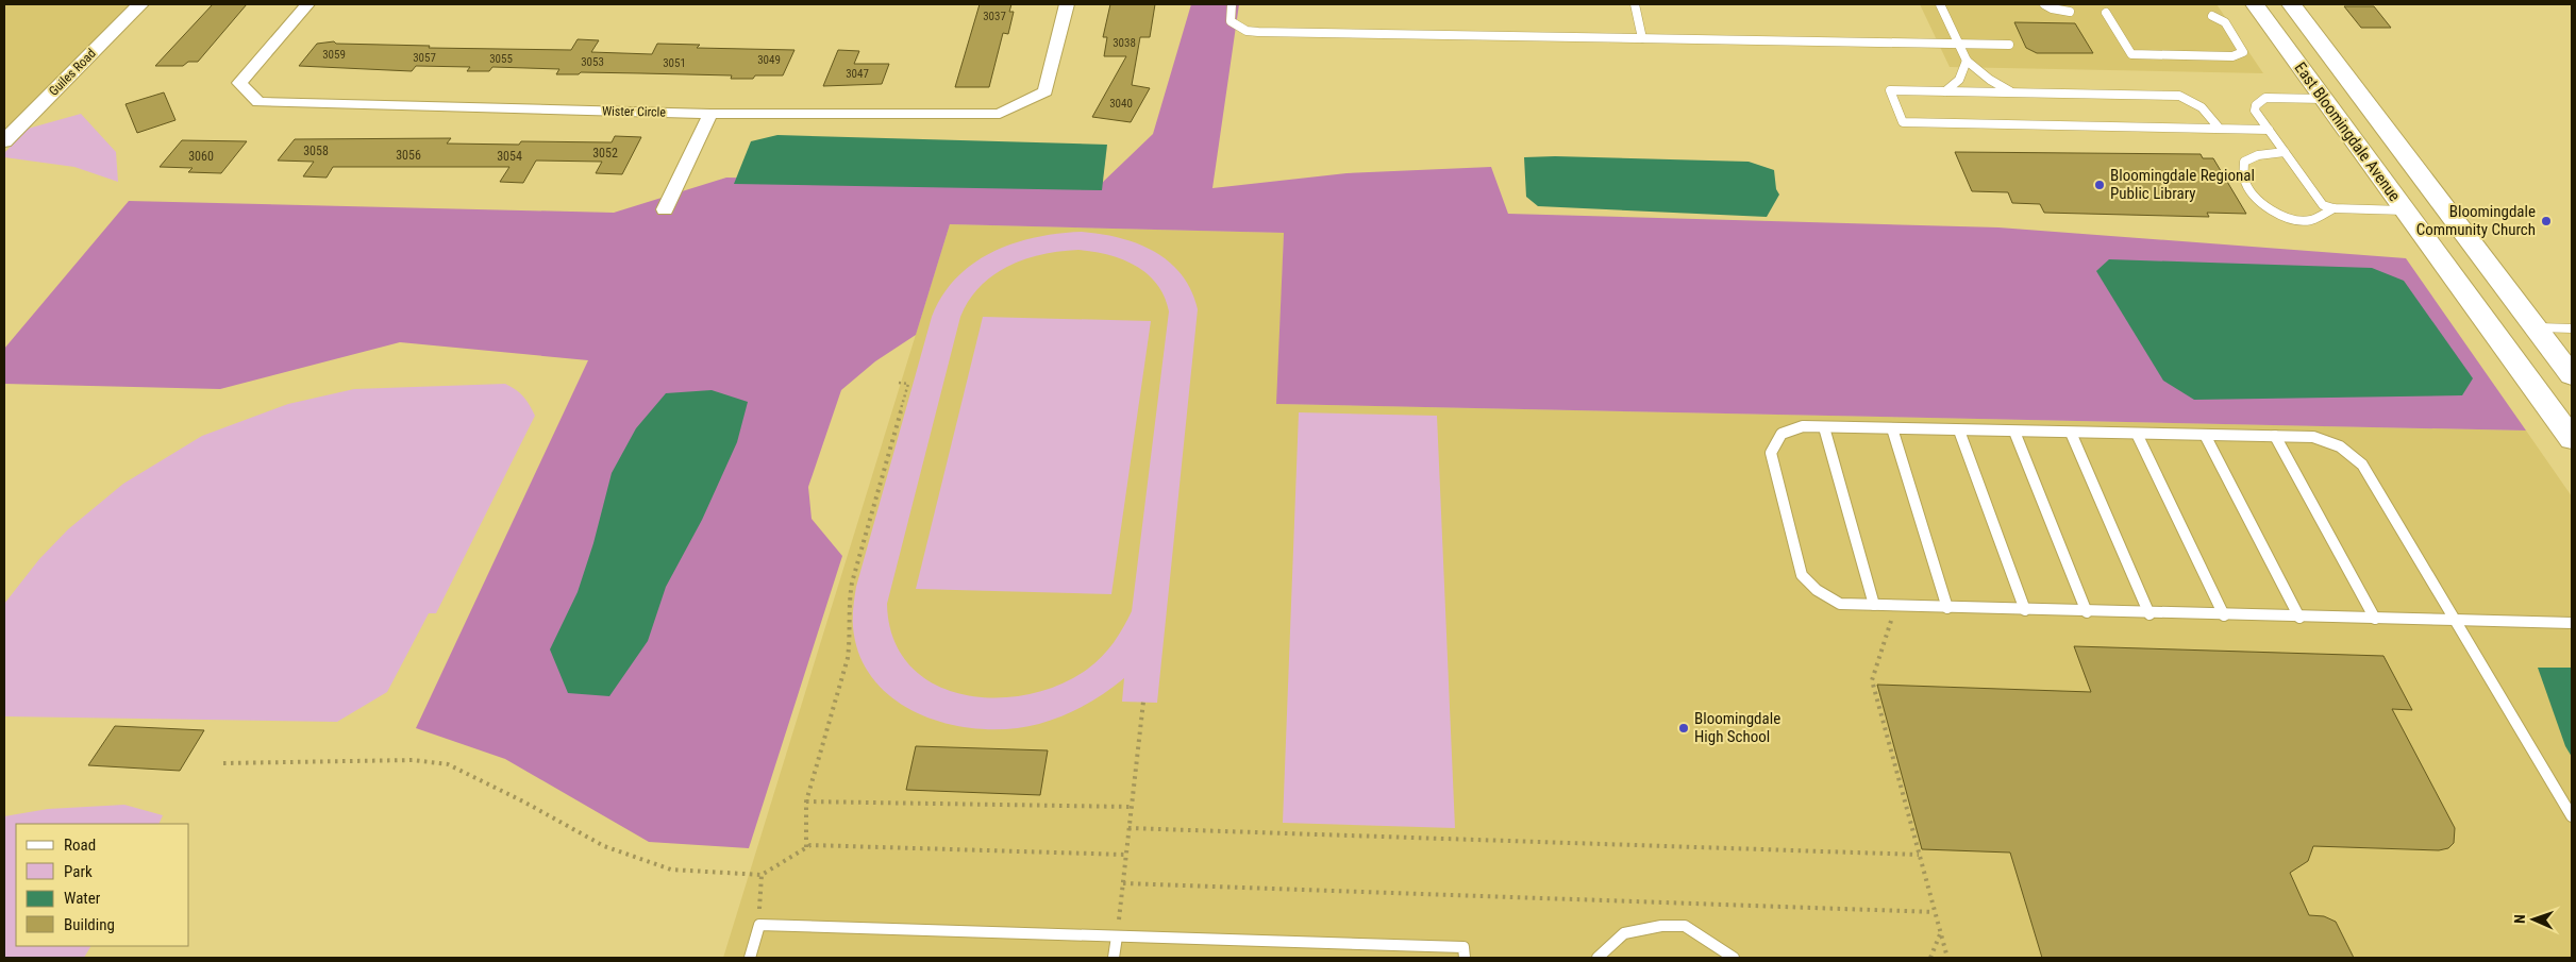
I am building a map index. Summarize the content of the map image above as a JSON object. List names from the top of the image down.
{
  "streets": {
    "main road": ["East Bloomingdale Avenue"],
    "street": ["Guiles Road", "Wister Circle"]
  },
  "places": ["Bloomingdale Regional Public Library", "Bloomingdale Community Church", "Bloomingdale High School"],
  "house_numbers": [
    "3037",
    "3038",
    "3059",
    "3057",
    "3055",
    "3049",
    "3053",
    "3051",
    "3047",
    "3040",
    "3058",
    "3052",
    "3056",
    "3060",
    "3054"
  ],
  "legend": [
    "Road",
    "Park",
    "Water",
    "Building"
  ],
  "north": "left"
}
